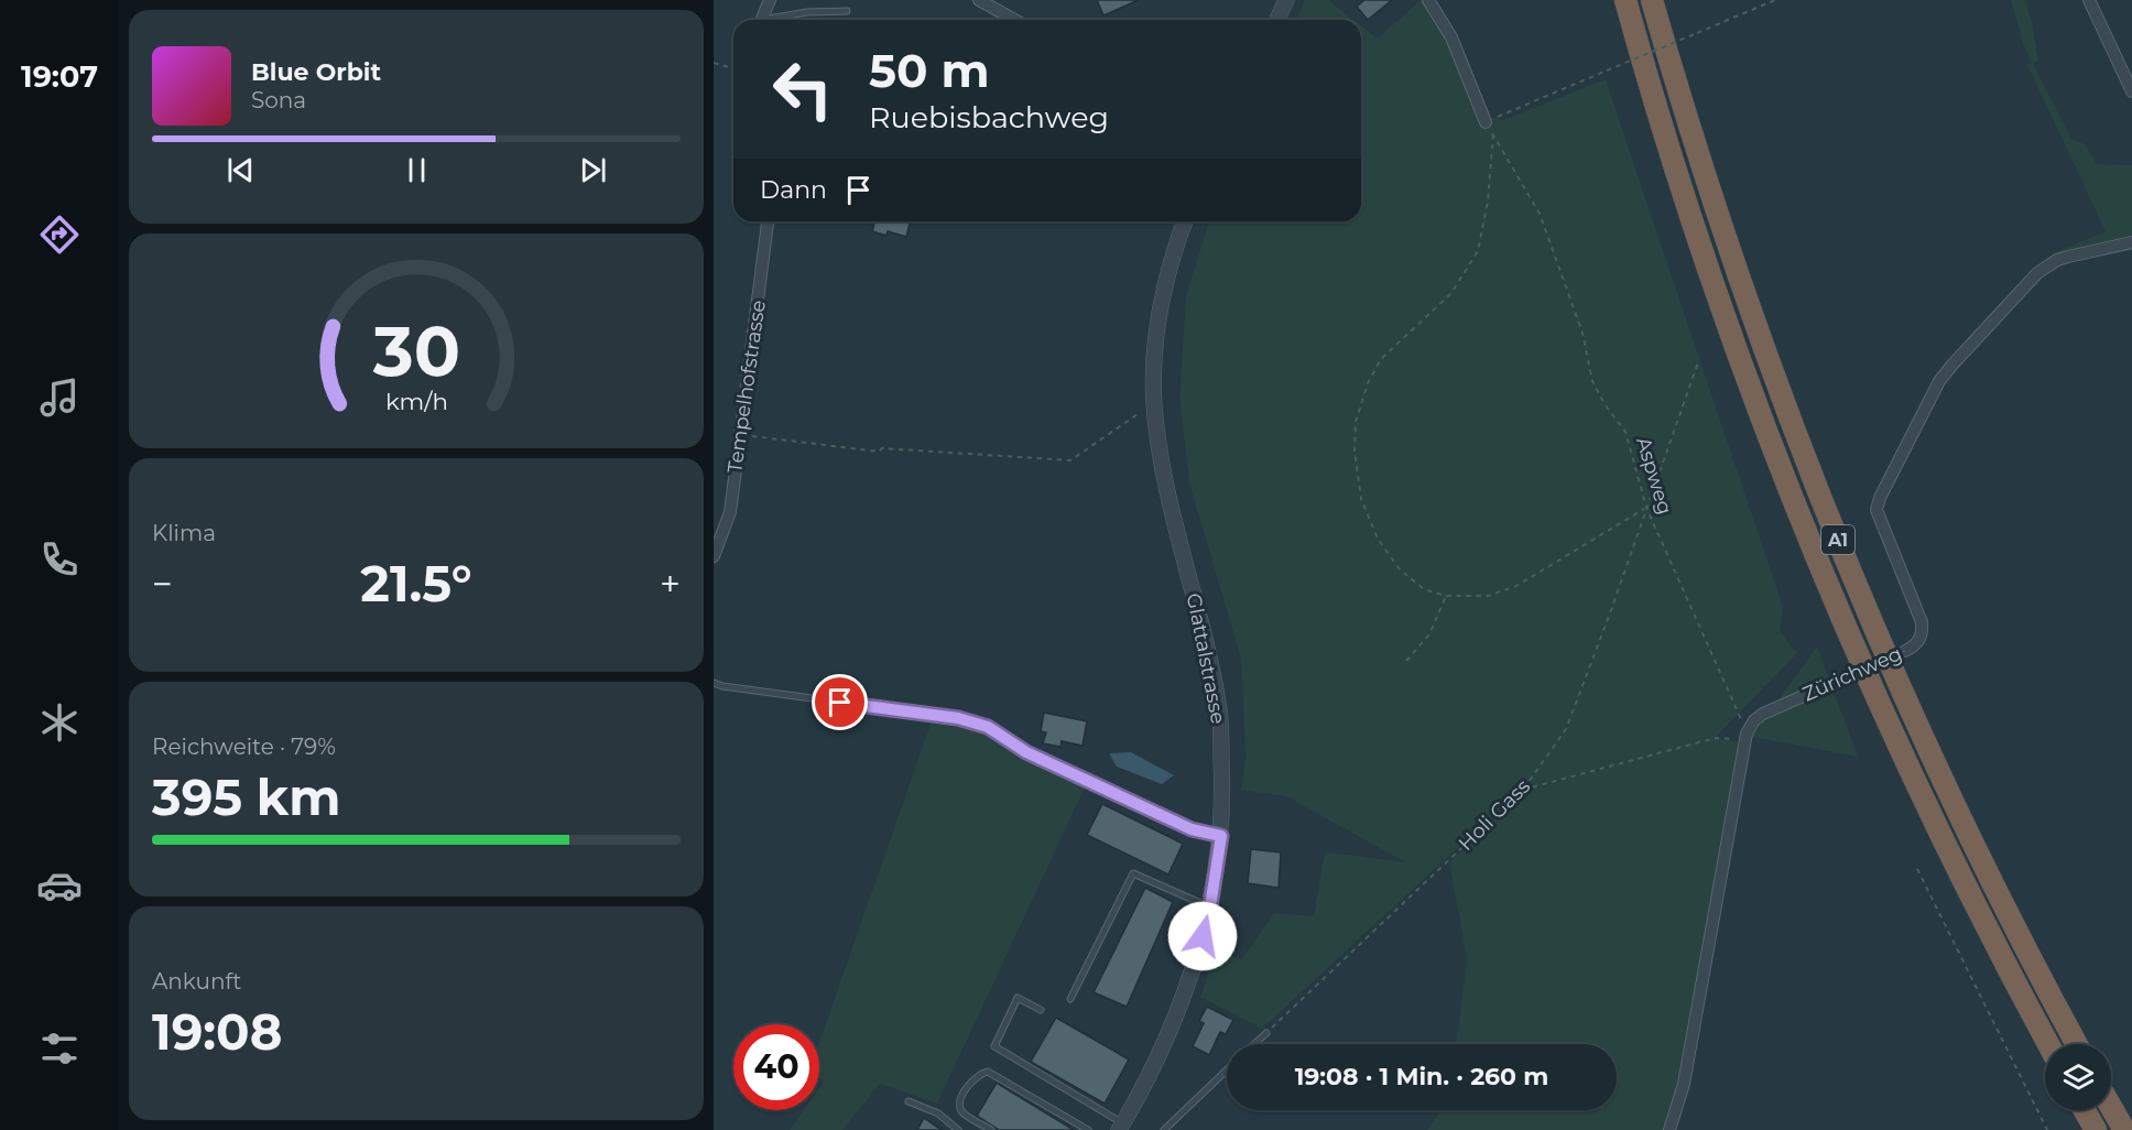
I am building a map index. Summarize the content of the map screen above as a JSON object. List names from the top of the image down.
{
  "streets": {
    "highway": ["A1"],
    "street": ["Tempelhofstrasse", "Glattalstrasse", "Zürichweg"],
    "path": ["Aspweg", "Holi Gass"]
  },
  "crossings": [
    ["Aspweg", "Zürichweg"],
    ["Aspweg", "Holi Gass"]
  ],
  "page": {
    "tabs": "19:07",
    "turn": ["50 m", "Ruebisbachweg"],
    "song": ["Blue Orbit", "Sona"],
    "then": "Dann",
    "tile": [
      "Klima",
      ["Reichweite · 79%", "395 km"],
      ["Ankunft", "19:08"]
    ],
    "heat": ["−", "21.5°", "+"],
    "limit": "40",
    "trip": "19:08 · 1 Min. · 260 m",
    "gauge": ["30", "km/h"]
  }
}
